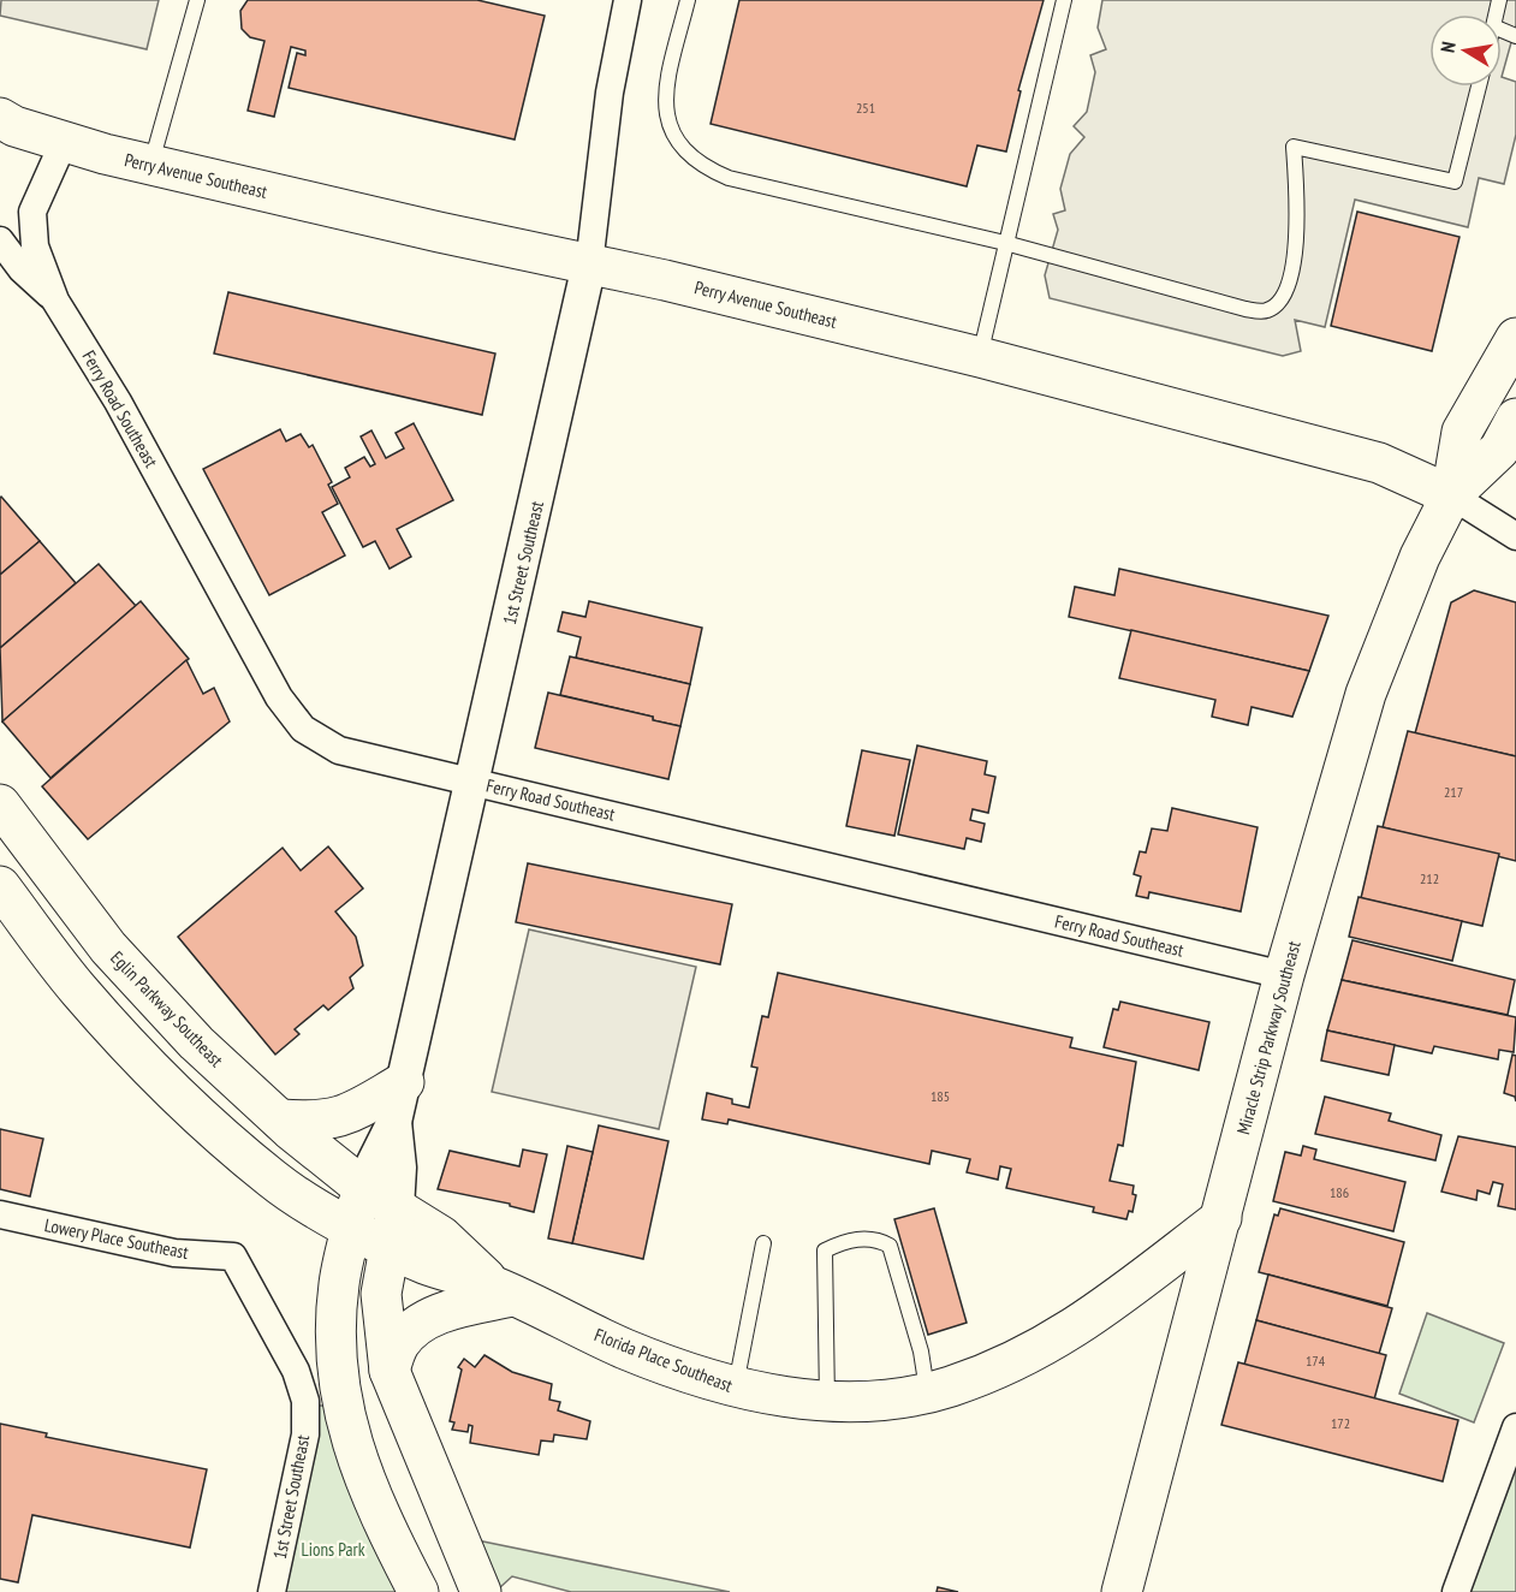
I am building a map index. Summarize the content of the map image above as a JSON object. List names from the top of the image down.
{
  "streets": {
    "main road": [
      "Perry Avenue Southeast",
      "Eglin Parkway Southeast",
      "Miracle Strip Parkway Southeast",
      "Florida Place Southeast"
    ],
    "street": ["Ferry Road Southeast", "1st Street Southeast", "Lowery Place Southeast"]
  },
  "crossings": [
    ["Perry Avenue Southeast", "Ferry Road Southeast"],
    ["Perry Avenue Southeast", "1st Street Southeast"],
    ["Perry Avenue Southeast", "Miracle Strip Parkway Southeast"],
    ["Ferry Road Southeast", "1st Street Southeast"],
    ["Ferry Road Southeast", "Miracle Strip Parkway Southeast"],
    ["1st Street Southeast", "Lowery Place Southeast"],
    ["Eglin Parkway Southeast", "Florida Place Southeast"],
    ["Miracle Strip Parkway Southeast", "Florida Place Southeast"]
  ],
  "parks": ["Lions Park"],
  "house_numbers": [
    "251",
    "217",
    "212",
    "185",
    "186",
    "174",
    "172"
  ],
  "north": "left"
}
